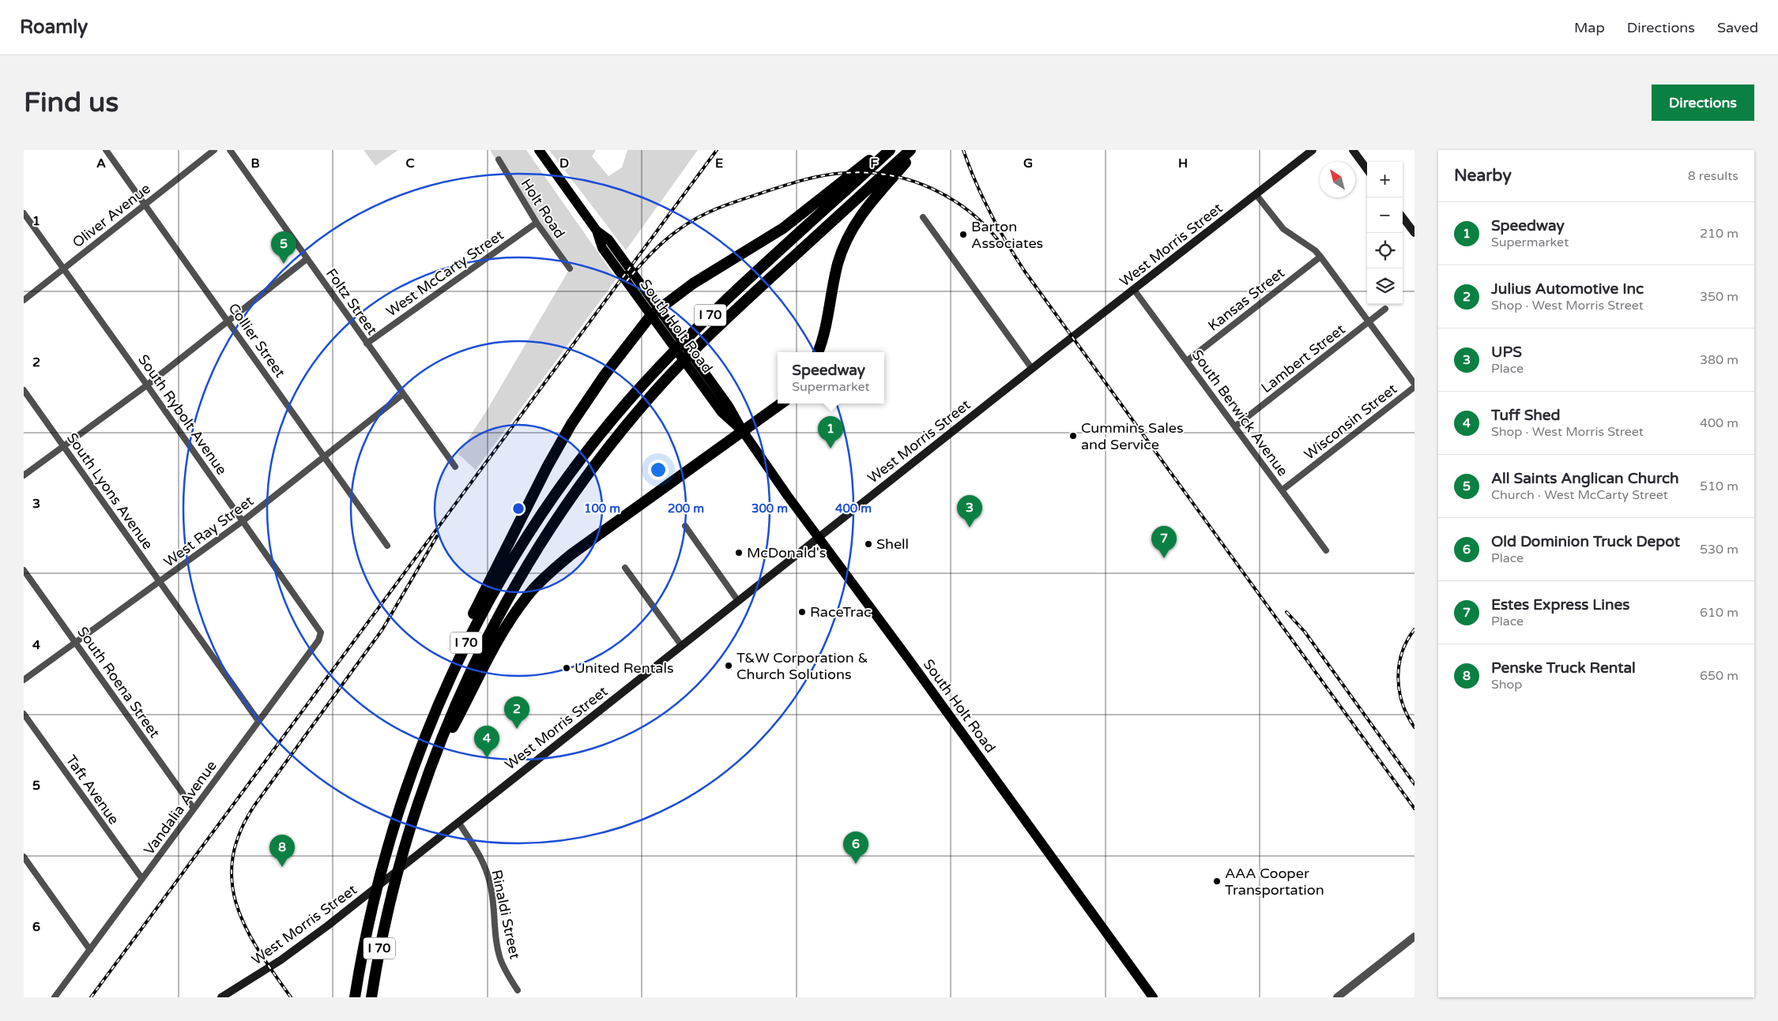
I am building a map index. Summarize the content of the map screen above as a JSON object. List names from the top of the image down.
{
  "streets": {
    "highway": ["I 70"],
    "main road": ["West Morris Street", "South Holt Road"],
    "street": [
      "Holt Road",
      "Oliver Avenue",
      "West McCarty Street",
      "Kansas Street",
      "Foltz Street",
      "Collier Street",
      "Lambert Street",
      "South Berwick Avenue",
      "South Rybolt Avenue",
      "Wisconsin Street",
      "South Lyons Avenue",
      "West Ray Street",
      "South Roena Street",
      "Taft Avenue",
      "Vandalia Avenue",
      "Rinaldi Street"
    ]
  },
  "crossings": [
    ["Holt Road", "West McCarty Street"],
    ["Oliver Avenue", "Collier Street"],
    ["Oliver Avenue", "South Rybolt Avenue"],
    ["West Morris Street", "South Holt Road"],
    ["West Morris Street", "South Berwick Avenue"],
    ["West Morris Street", "Rinaldi Street"],
    ["West McCarty Street", "Foltz Street"],
    ["Kansas Street", "South Berwick Avenue"],
    ["Foltz Street", "West Ray Street"],
    ["Collier Street", "West Ray Street"],
    ["Lambert Street", "South Berwick Avenue"],
    ["South Berwick Avenue", "Wisconsin Street"],
    ["South Rybolt Avenue", "West Ray Street"],
    ["South Rybolt Avenue", "Vandalia Avenue"],
    ["South Lyons Avenue", "West Ray Street"],
    ["South Lyons Avenue", "Vandalia Avenue"],
    ["West Ray Street", "South Roena Street"],
    ["South Roena Street", "Vandalia Avenue"],
    ["Taft Avenue", "Vandalia Avenue"]
  ],
  "places": [
    "Barton Associates",
    "Cummins Sales and Service",
    "Shell",
    "McDonald's",
    "RaceTrac",
    "T&W Corporation & Church Solutions",
    "United Rentals",
    "AAA Cooper Transportation"
  ],
  "north": "top left",
  "page": {
    "header": "Roamly",
    "nav": ["Map", "Directions", "Saved"],
    "buttons": "Directions",
    "title": "Find us",
    "heading": ["Nearby", "8 results"],
    "map_buttons": ["+", "−"],
    "list": [
      {
        "mark": "1",
        "name": "Speedway",
        "note": "Supermarket",
        "value": "210 m"
      },
      {
        "mark": "2",
        "name": "Julius Automotive Inc",
        "note": "Shop · West Morris Street",
        "value": "350 m"
      },
      {
        "mark": "3",
        "name": "UPS",
        "note": "Place",
        "value": "380 m"
      },
      {
        "mark": "4",
        "name": "Tuff Shed",
        "note": "Shop · West Morris Street",
        "value": "400 m"
      },
      {
        "mark": "5",
        "name": "All Saints Anglican Church",
        "note": "Church · West McCarty Street",
        "value": "510 m"
      },
      {
        "mark": "6",
        "name": "Old Dominion Truck Depot",
        "note": "Place",
        "value": "530 m"
      },
      {
        "mark": "7",
        "name": "Estes Express Lines",
        "note": "Place",
        "value": "610 m"
      },
      {
        "mark": "8",
        "name": "Penske Truck Rental",
        "note": "Shop",
        "value": "650 m"
      }
    ],
    "pins": [
      "5",
      "1",
      "3",
      "7",
      "2",
      "4",
      "6",
      "8"
    ],
    "popup": ["Speedway", "Supermarket"]
  },
  "grid": {
    "columns": [
      "A",
      "B",
      "C",
      "D",
      "E",
      "F",
      "G",
      "H"
    ],
    "rows": [
      "1",
      "2",
      "3",
      "4",
      "5",
      "6"
    ]
  },
  "rings": [
    "100 m",
    "200 m",
    "300 m",
    "400 m"
  ]
}
